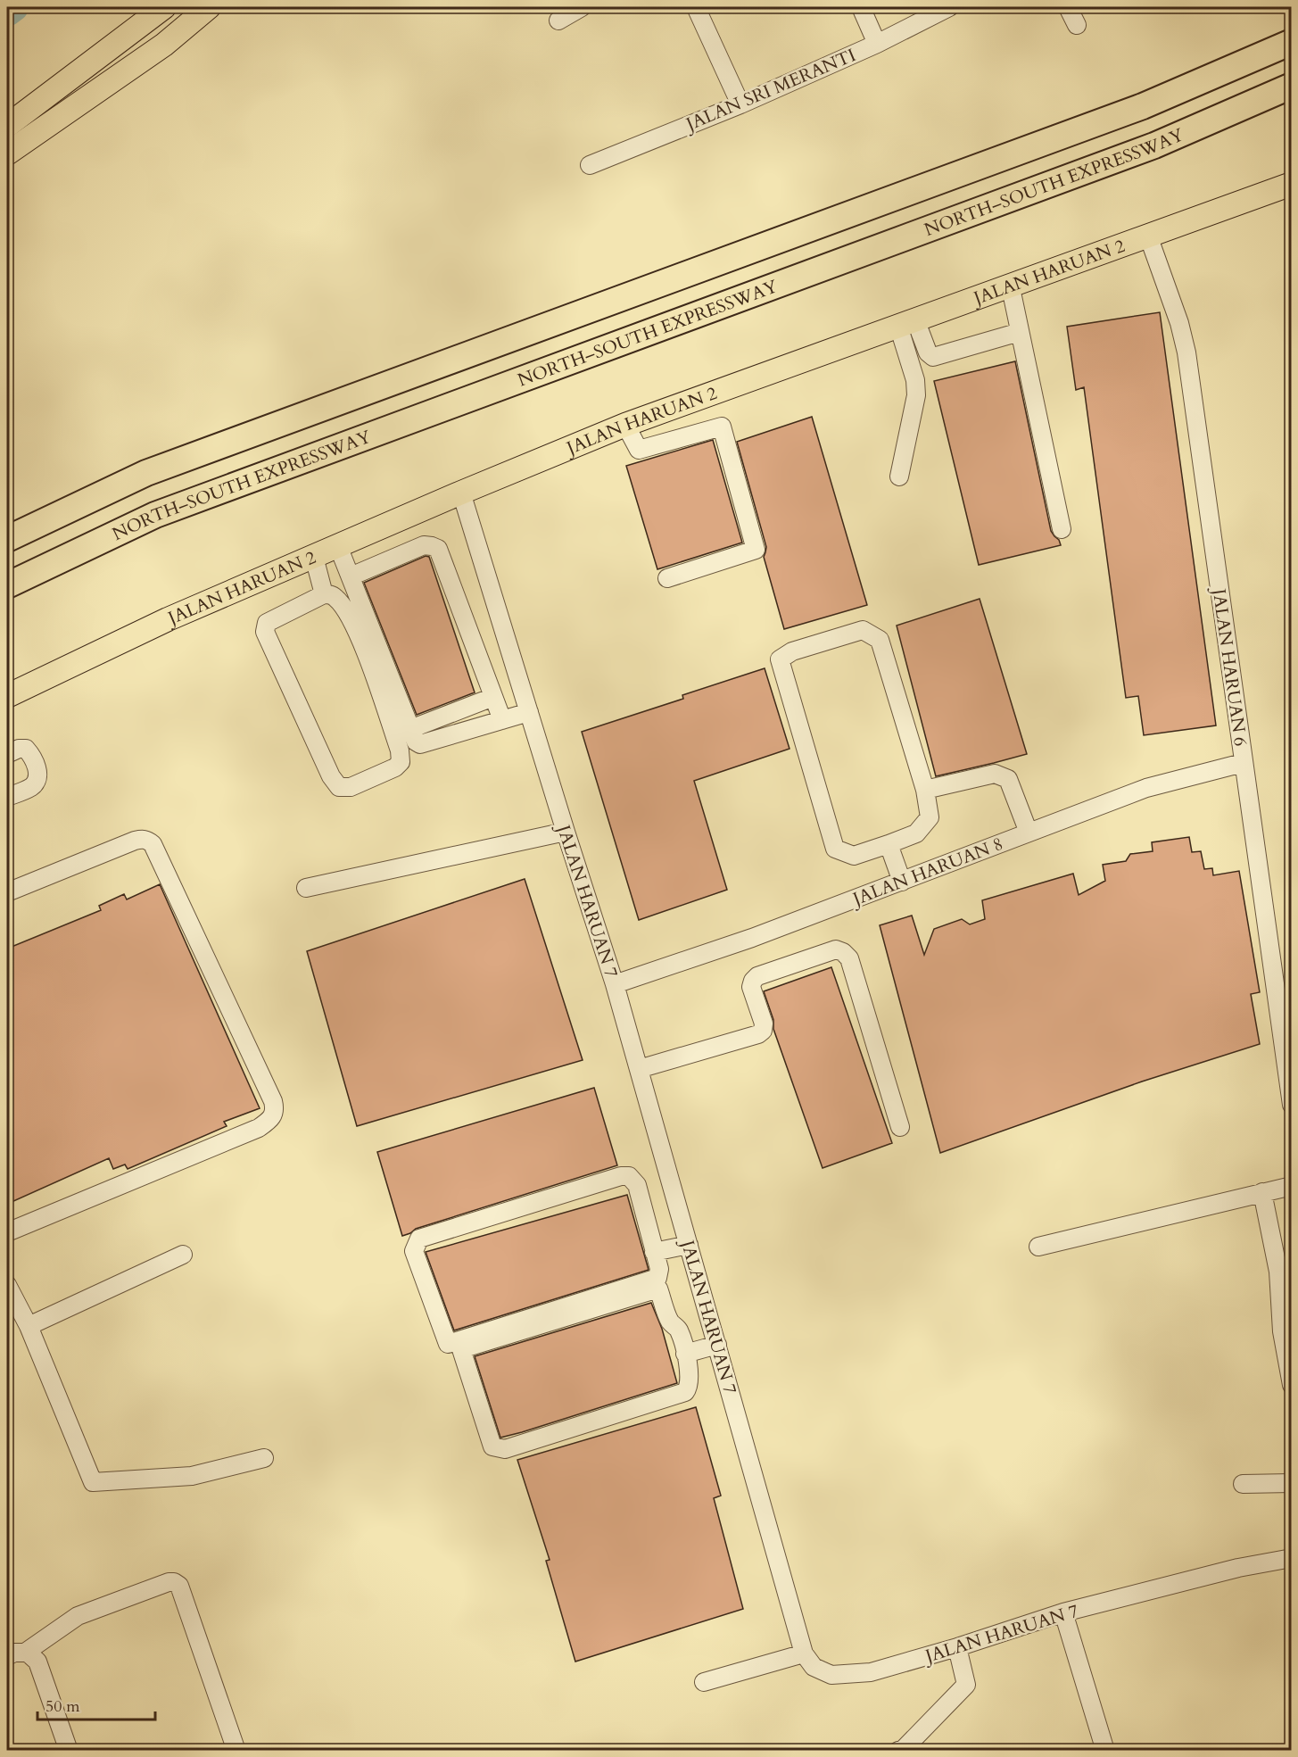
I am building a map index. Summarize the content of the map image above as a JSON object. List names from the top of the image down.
{
  "streets": {
    "highway": ["NORTH–SOUTH EXPRESSWAY"],
    "main road": ["JALAN HARUAN 2"],
    "street": [
      "JALAN SRI MERANTI",
      "JALAN HARUAN 6",
      "JALAN HARUAN 8",
      "JALAN HARUAN 7"
    ]
  },
  "crossings": [
    ["JALAN HARUAN 2", "JALAN HARUAN 6"],
    ["JALAN HARUAN 2", "JALAN HARUAN 7"],
    ["JALAN HARUAN 6", "JALAN HARUAN 8"],
    ["JALAN HARUAN 8", "JALAN HARUAN 7"]
  ],
  "scale_bar": "50 m"
}
